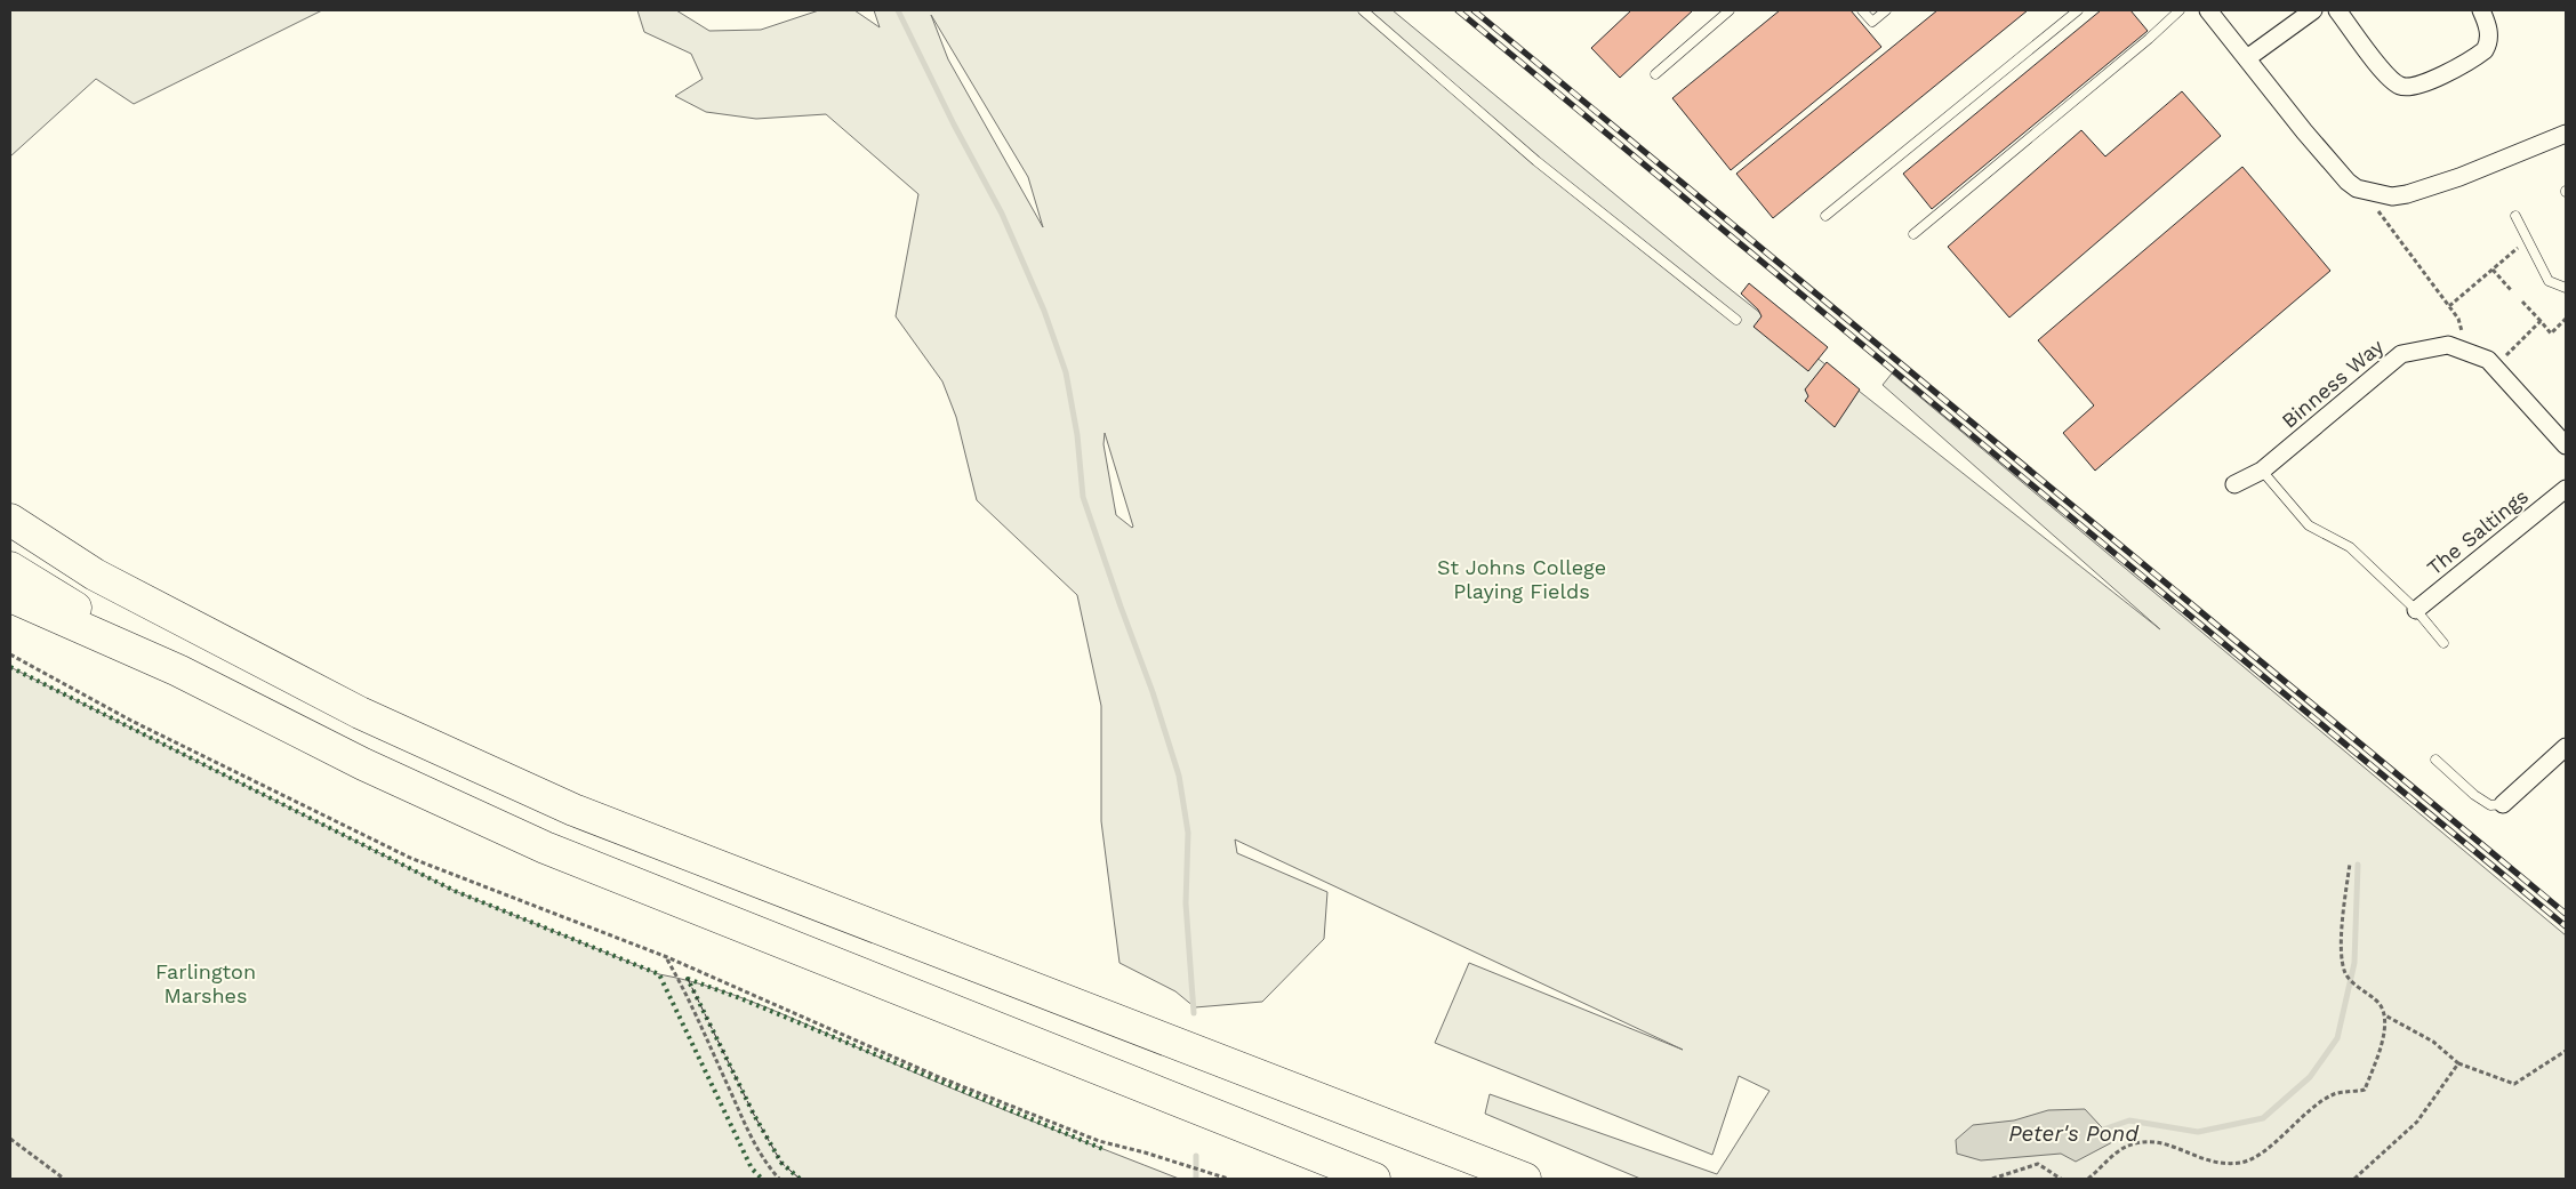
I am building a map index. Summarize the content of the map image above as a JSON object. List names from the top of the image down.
{
  "streets": {
    "street": ["Binness Way", "The Saltings"]
  },
  "water": ["Peter's Pond"],
  "parks": ["St Johns College Playing Fields", "Farlington Marshes"]
}
